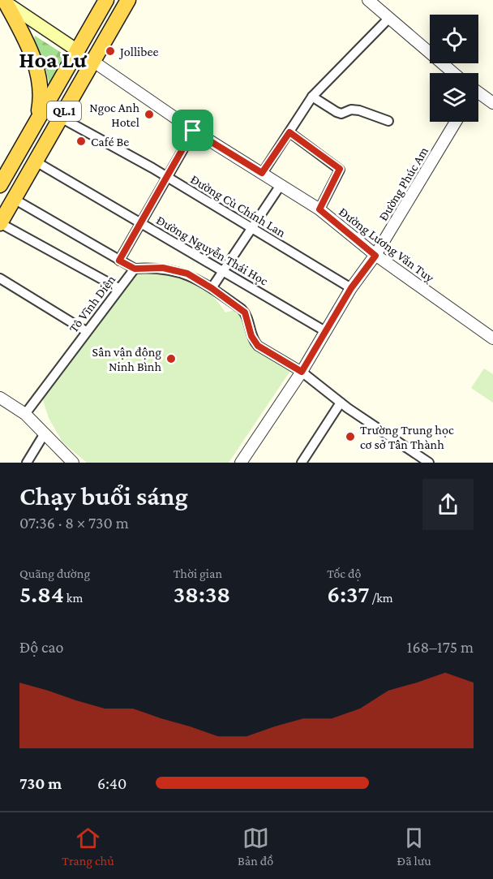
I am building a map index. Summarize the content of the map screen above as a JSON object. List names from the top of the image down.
{
  "streets": {
    "highway": ["QL.1"],
    "street": [
      "Đường Phúc Am",
      "Đường Cù Chính Lan",
      "Đường Lương Văn Tuỵ",
      "Đường Nguyễn Thái Học",
      "Tô Vĩnh Diện"
    ]
  },
  "crossings": [
    ["QL.1", "Đường Cù Chính Lan"],
    ["QL.1", "Đường Lương Văn Tuỵ"],
    ["QL.1", "Đường Nguyễn Thái Học"],
    ["Đường Phúc Am", "Đường Cù Chính Lan"],
    ["Đường Phúc Am", "Đường Lương Văn Tuỵ"],
    ["Đường Phúc Am", "Đường Nguyễn Thái Học"]
  ],
  "districts": ["Hoa Lư"],
  "places": [
    "Jollibee",
    "Ngoc Anh Hotel",
    "Café Be",
    "Sân vận động Ninh Bình",
    "Trường Trung học cơ sở Tân Thành"
  ],
  "page": {
    "heading": ["Chạy buổi sáng", "07:36 · 8 × 730 m"],
    "stats": [
      ["Quãng đường", "5.84 km"],
      ["Thời gian", "38:38"],
      ["Tốc độ", "6:37 /km"]
    ],
    "chart": ["Độ cao", "168–175 m"],
    "list": [
      {
        "name": "730 m",
        "note": "6:40"
      }
    ],
    "tabs": ["Trang chủ", "Bản đồ", "Đã lưu"]
  }
}
